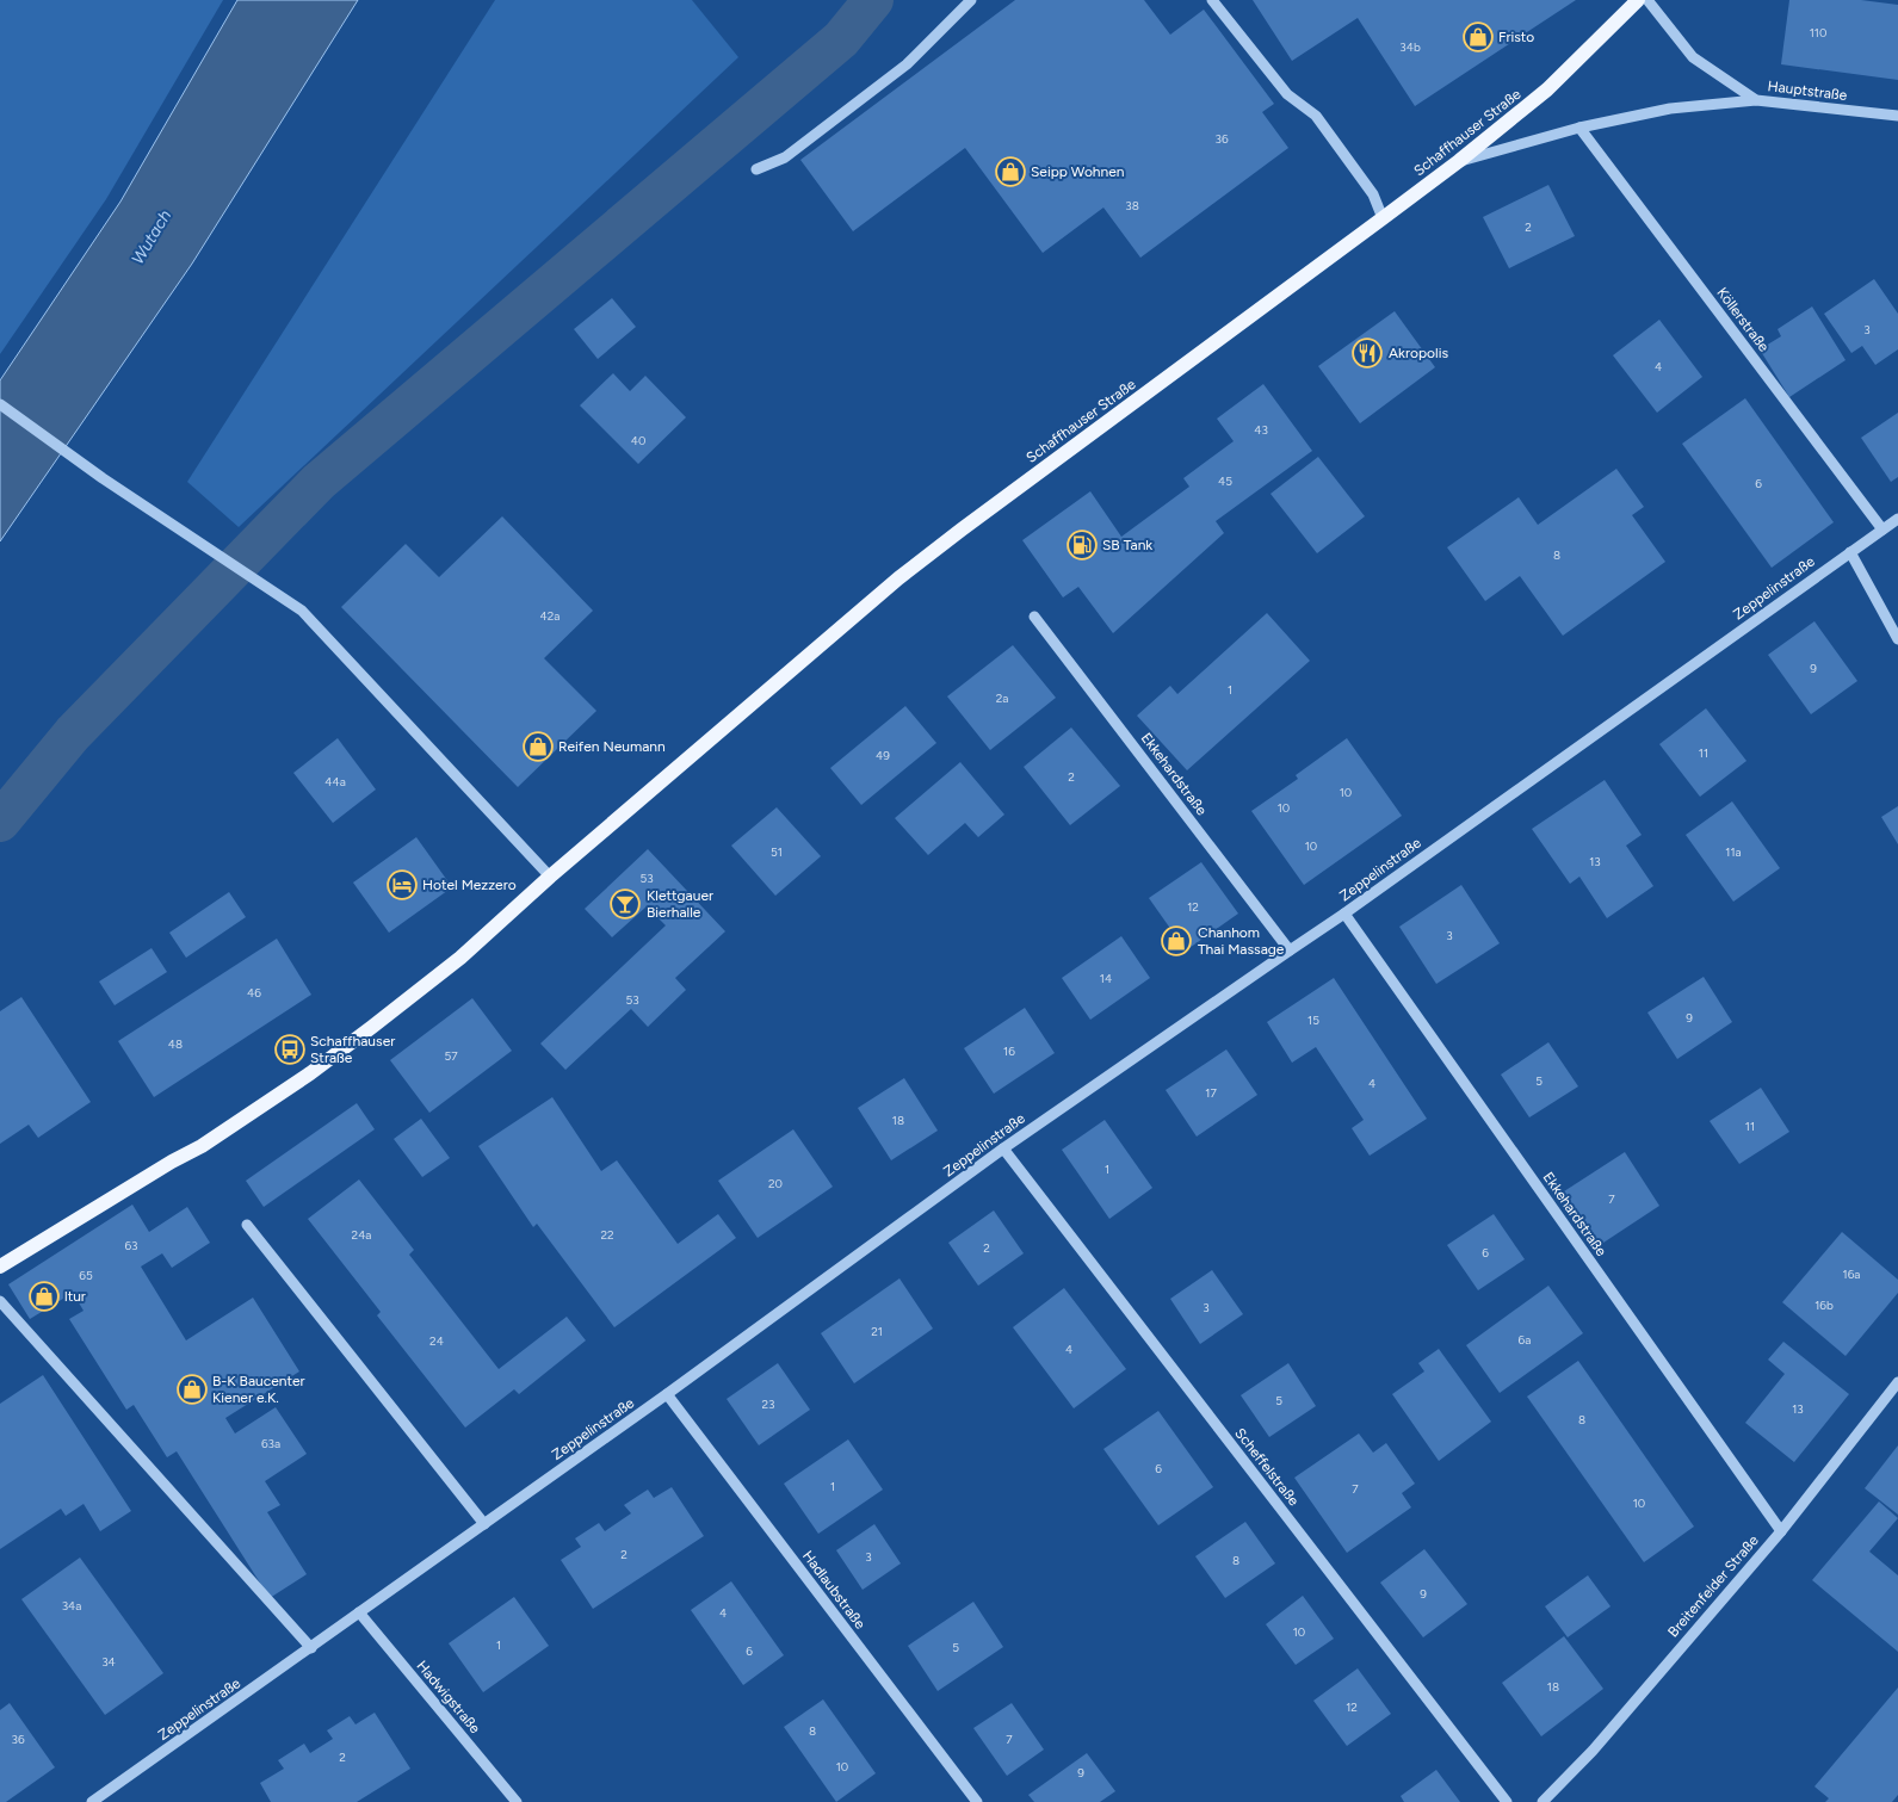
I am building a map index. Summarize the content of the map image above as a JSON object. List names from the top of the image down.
{
  "streets": {
    "main road": ["Schaffhauser Straße"],
    "street": [
      "Hauptstraße",
      "Köllerstraße",
      "Zeppelinstraße",
      "Ekkehardstraße",
      "Scheffelstraße",
      "Breitenfelder Straße",
      "Hadlaubstraße",
      "Hadwigstraße"
    ]
  },
  "crossings": [
    ["Köllerstraße", "Zeppelinstraße"],
    ["Zeppelinstraße", "Ekkehardstraße"],
    ["Zeppelinstraße", "Scheffelstraße"],
    ["Zeppelinstraße", "Hadlaubstraße"],
    ["Zeppelinstraße", "Hadwigstraße"],
    ["Ekkehardstraße", "Breitenfelder Straße"]
  ],
  "water": ["Wutach"],
  "places": {
    "shop": [
      "Fristo",
      "Seipp Wohnen",
      "Reifen Neumann",
      "Chanhom Thai Massage",
      "ltur",
      "B-K Baucenter Kiener e.K."
    ],
    "restaurant": ["Akropolis"],
    "fuel station": ["SB Tank"],
    "hotel": ["Hotel Mezzero"],
    "bar": ["Klettgauer Bierhalle"],
    "bus stop": ["Schaffhauser Straße"]
  },
  "house_numbers": [
    "110",
    "34b",
    "36",
    "38",
    "2",
    "3",
    "4",
    "43",
    "40",
    "45",
    "6",
    "8",
    "42a",
    "9",
    "1",
    "2a",
    "11",
    "49",
    "2",
    "44a",
    "10",
    "10",
    "10",
    "51",
    "11a",
    "13",
    "53",
    "12",
    "3",
    "14",
    "46",
    "53",
    "9",
    "15",
    "48",
    "16",
    "57",
    "5",
    "4",
    "17",
    "18",
    "11",
    "1",
    "20",
    "7",
    "24a",
    "22",
    "63",
    "2",
    "6",
    "16a",
    "65",
    "16b",
    "3",
    "21",
    "6a",
    "24",
    "4",
    "5",
    "23",
    "13",
    "8",
    "63a",
    "6",
    "1",
    "7",
    "10",
    "2",
    "3",
    "8",
    "9",
    "34a",
    "4",
    "10",
    "1",
    "5",
    "6",
    "34",
    "18",
    "12",
    "8",
    "36",
    "7",
    "2",
    "10",
    "9"
  ]
}
